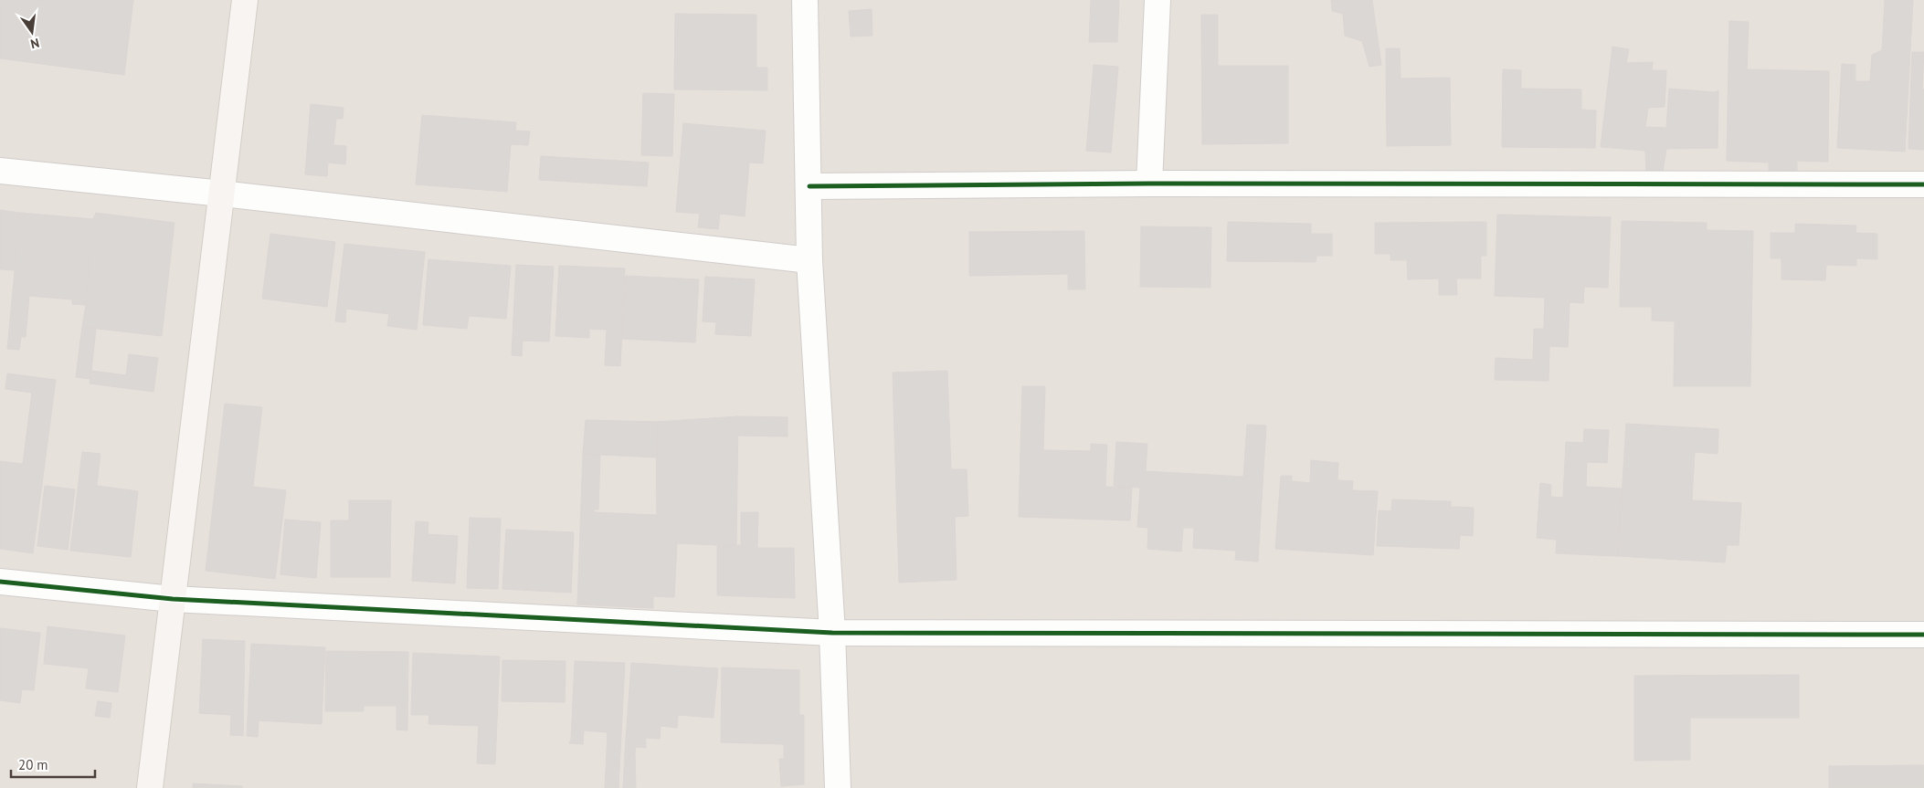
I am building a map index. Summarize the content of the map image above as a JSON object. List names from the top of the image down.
{
  "scale_bar": "20 m",
  "north": "bottom"
}
